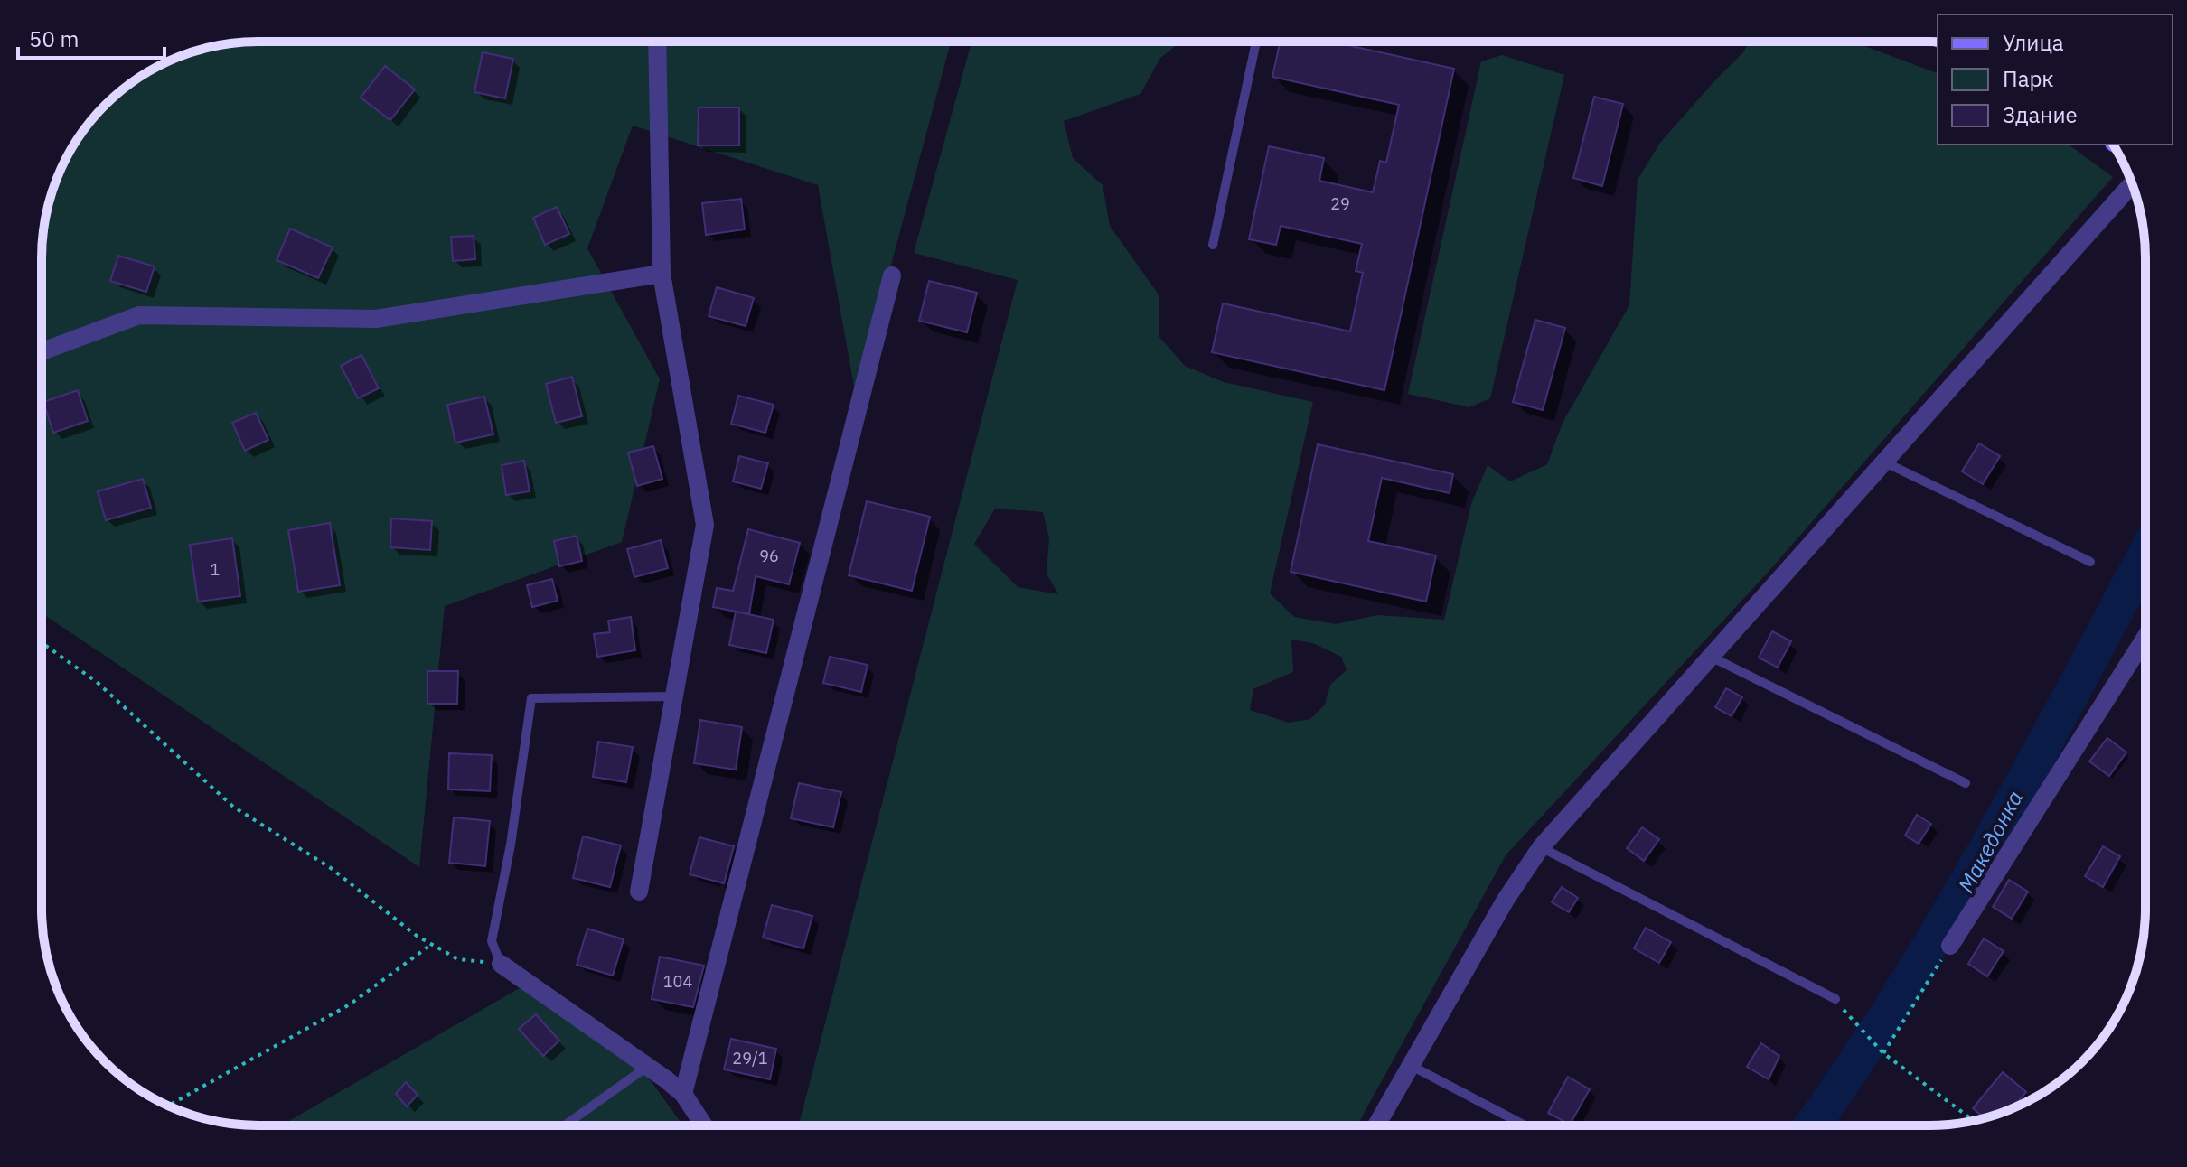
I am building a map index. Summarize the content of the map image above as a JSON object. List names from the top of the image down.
{
  "water": ["Македонка"],
  "house_numbers": [
    "29",
    "96",
    "1",
    "104",
    "29/1"
  ],
  "legend": ["Улица", "Парк", "Здание"],
  "scale_bar": "50 m"
}
